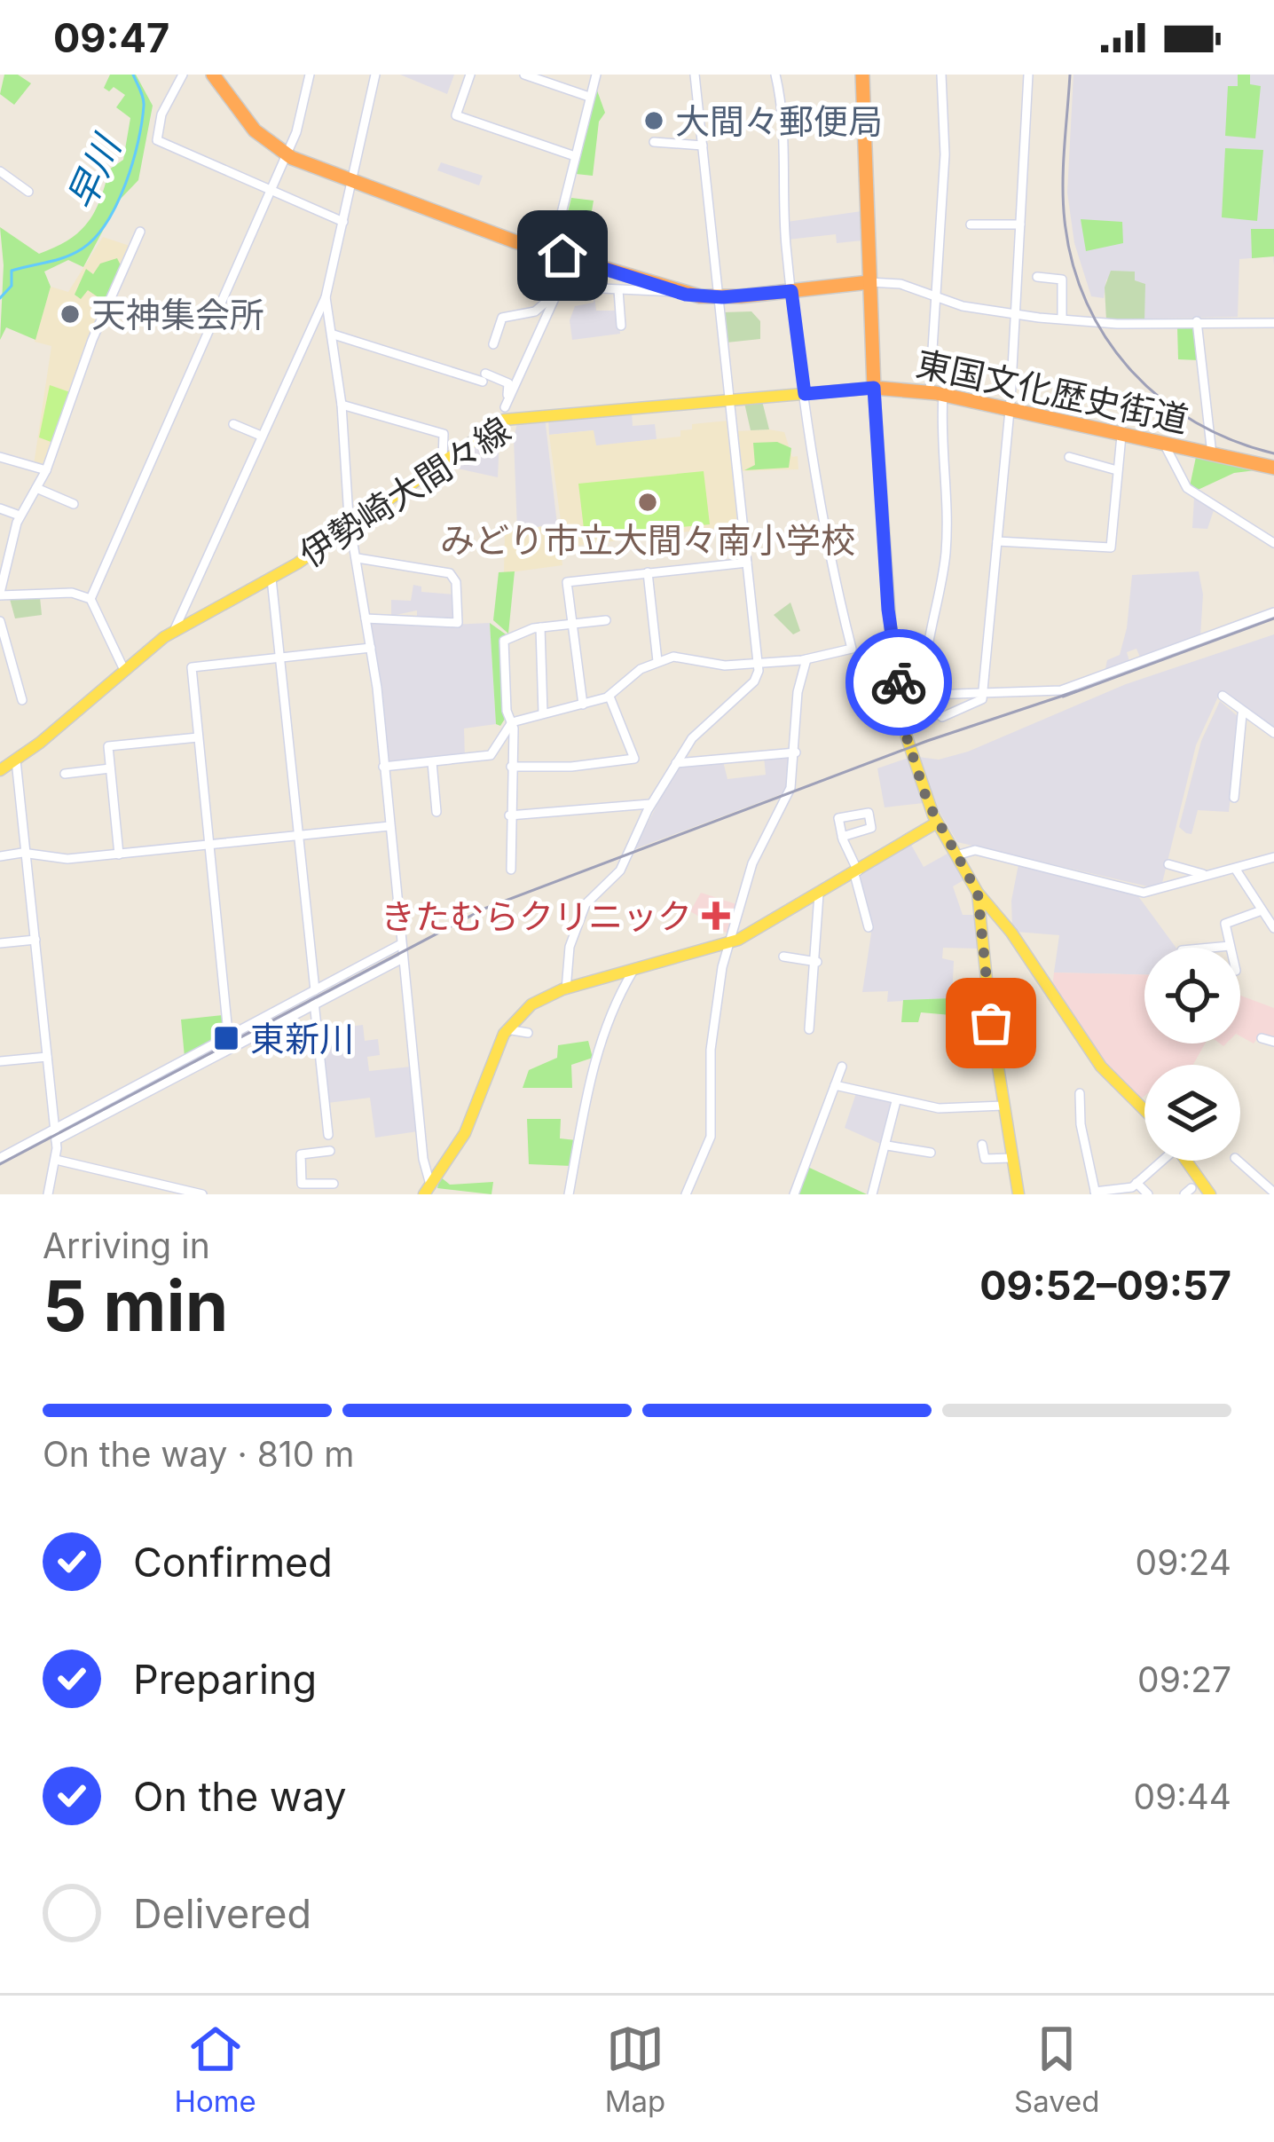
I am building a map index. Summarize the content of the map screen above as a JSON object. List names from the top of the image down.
{
  "streets": {
    "highway": ["東国文化歴史街道"],
    "main road": ["伊勢崎大間々線"]
  },
  "crossings": [
    ["東国文化歴史街道", "伊勢崎大間々線"]
  ],
  "water": ["早川"],
  "places": {
    "other": ["大間々郵便局", "天神集会所", "みどり市立大間々南小学校"],
    "health": ["きたむらクリニック"],
    "transit": ["東新川"]
  },
  "page": {
    "status": "09:47",
    "heading": ["5 min", "Arriving in", "09:52–09:57"],
    "bar": "On the way · 810 m",
    "list": [
      ["Confirmed", "09:24"],
      ["Preparing", "09:27"],
      ["On the way", "09:44"],
      "Delivered"
    ],
    "tabs": ["Home", "Map", "Saved"]
  }
}
